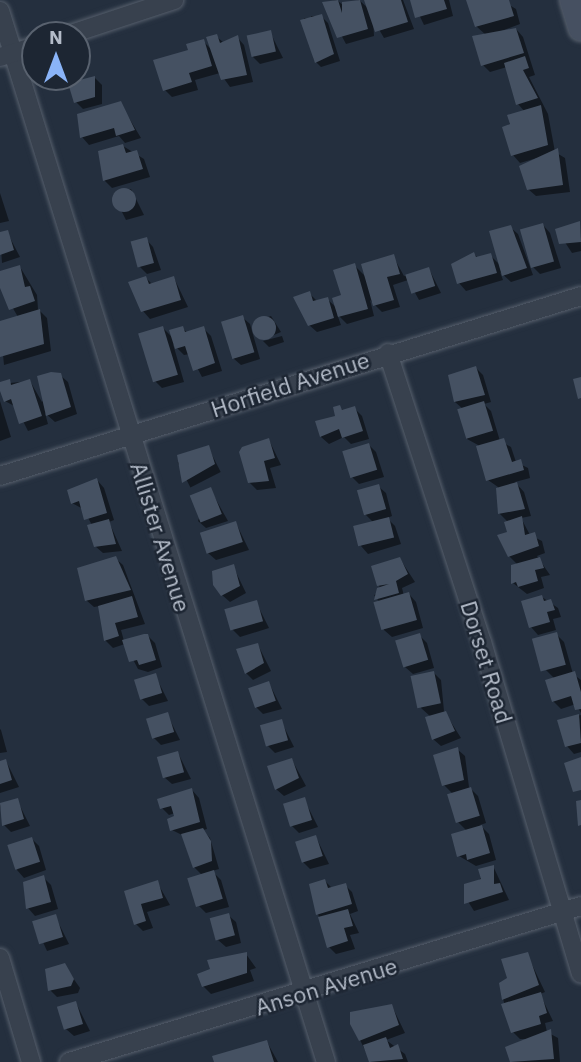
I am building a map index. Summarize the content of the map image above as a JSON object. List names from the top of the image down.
{
  "streets": {
    "street": [
      "Horfield Avenue",
      "Allister Avenue",
      "Dorset Road",
      "Anson Avenue"
    ]
  },
  "crossings": [
    ["Horfield Avenue", "Allister Avenue"],
    ["Horfield Avenue", "Dorset Road"],
    ["Allister Avenue", "Anson Avenue"],
    ["Dorset Road", "Anson Avenue"]
  ],
  "north": "top"
}
